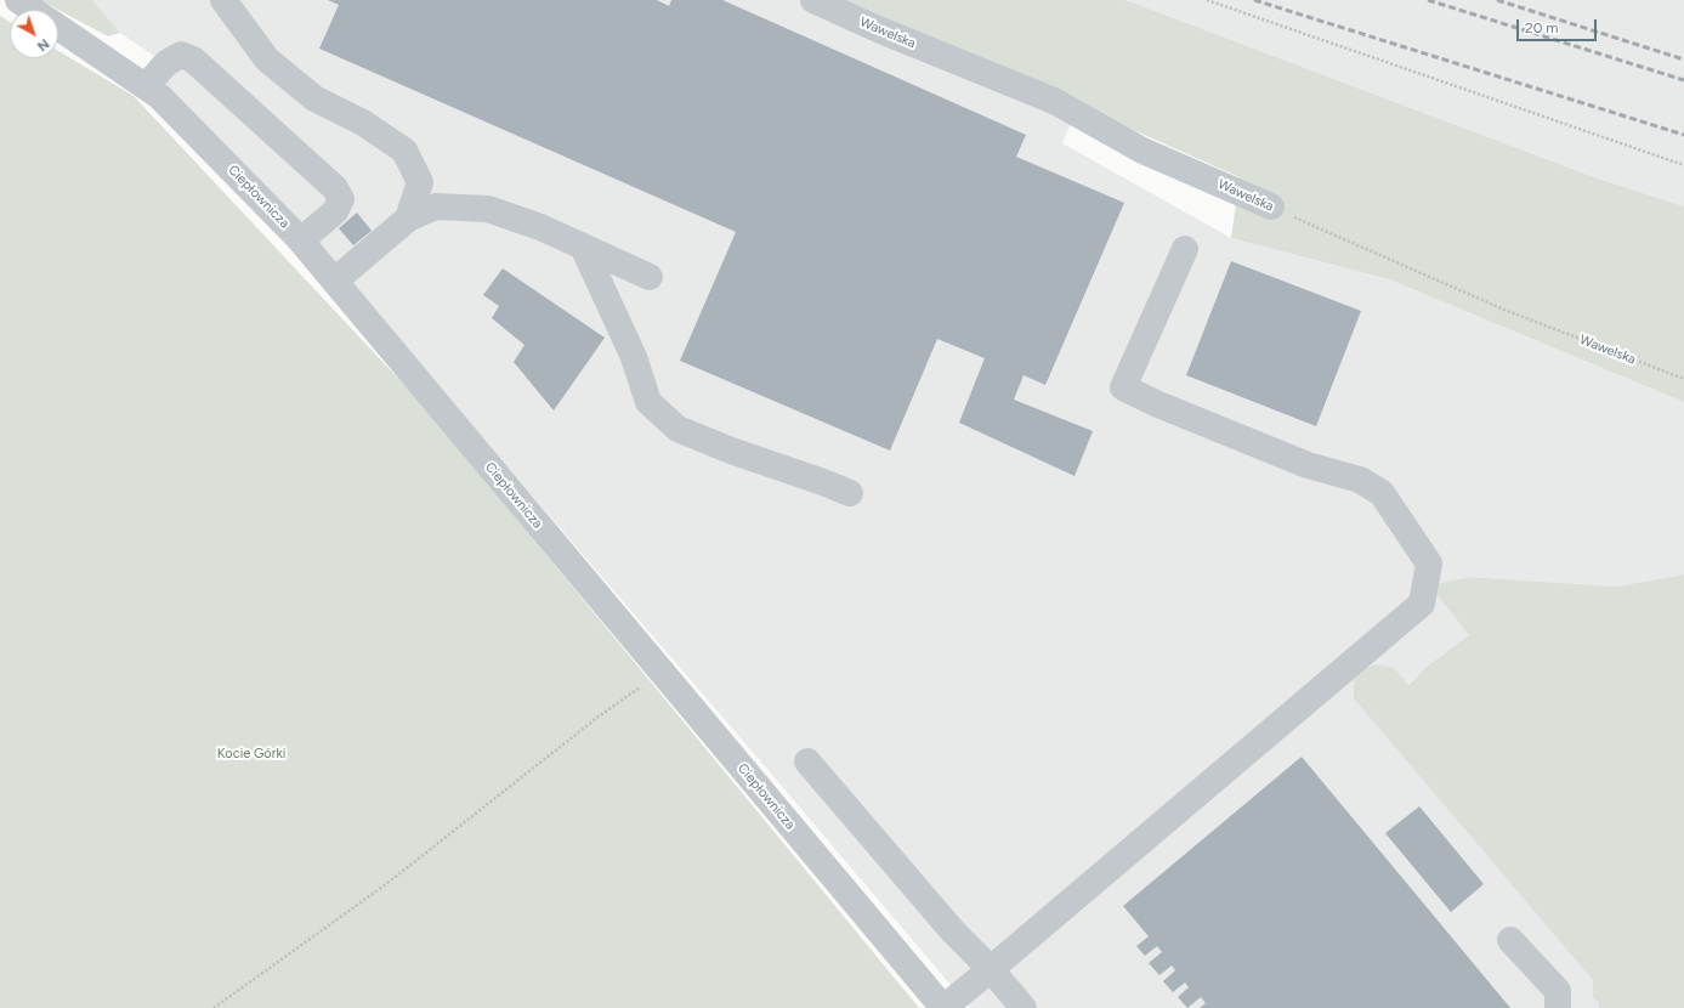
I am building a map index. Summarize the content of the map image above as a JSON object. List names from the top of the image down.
{
  "streets": {
    "lane": ["Wawelska", "Ciepłownicza"]
  },
  "parks": ["Kocie Górki"],
  "scale_bar": "20 m",
  "north": "bottom right"
}
